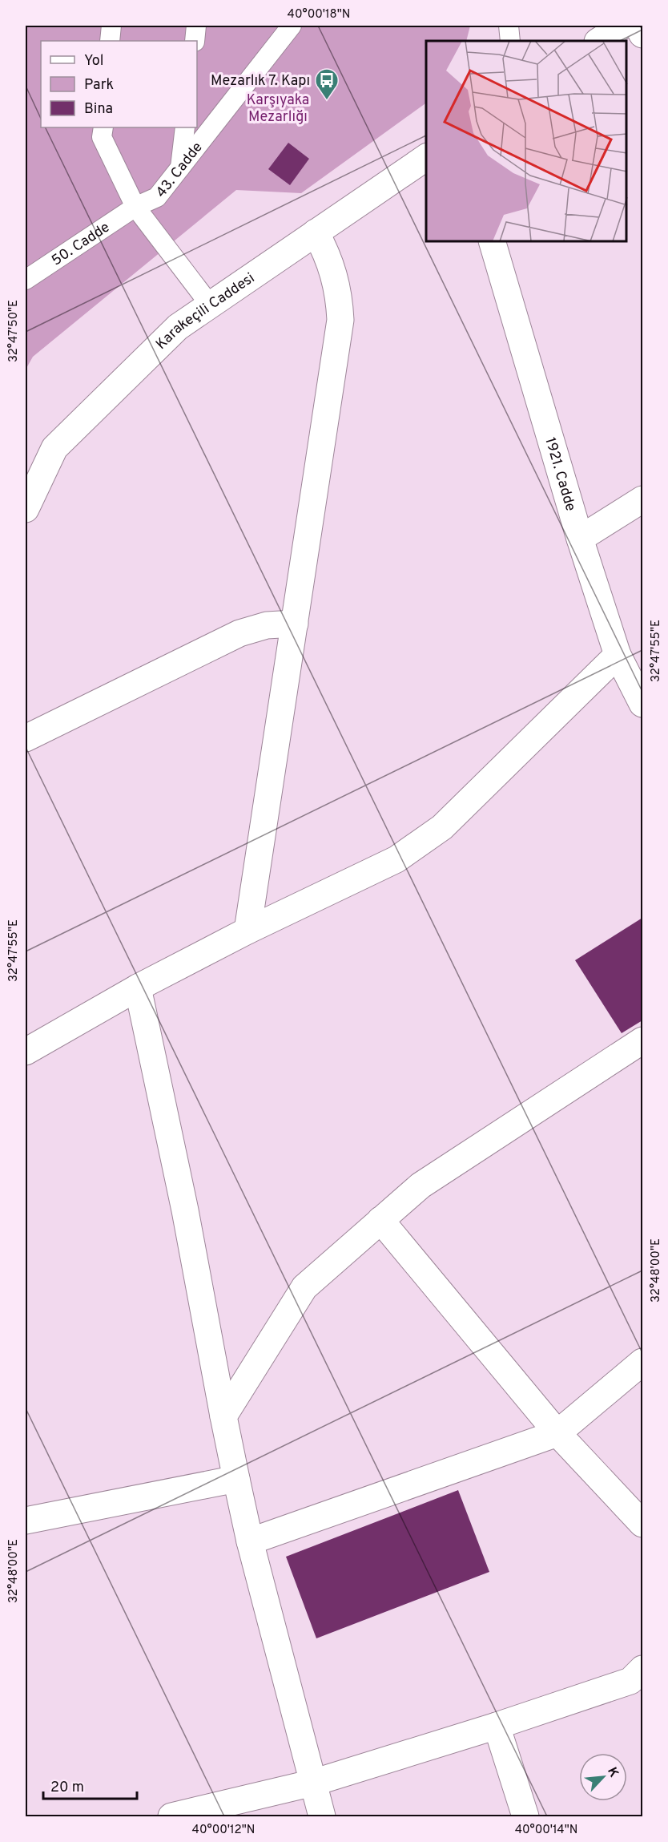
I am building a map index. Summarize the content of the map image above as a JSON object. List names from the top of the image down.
{
  "streets": {
    "street": ["Karakeçili Caddesi", "1921. Cadde"],
    "lane": ["43. Cadde", "50. Cadde"]
  },
  "crossings": [
    ["43. Cadde", "50. Cadde"]
  ],
  "parks": ["Karşıyaka Mezarlığı"],
  "places": {
    "bus stop": ["Mezarlık 7. Kapı"]
  },
  "legend": ["Yol", "Park", "Bina"],
  "scale_bar": "20 m",
  "north": "top right",
  "coordinates": [
    "40°00'18\"N",
    "32°47'50\"E",
    "32°47'55\"E",
    "32°48'00\"E",
    "40°00'12\"N",
    "40°00'14\"N"
  ]
}
